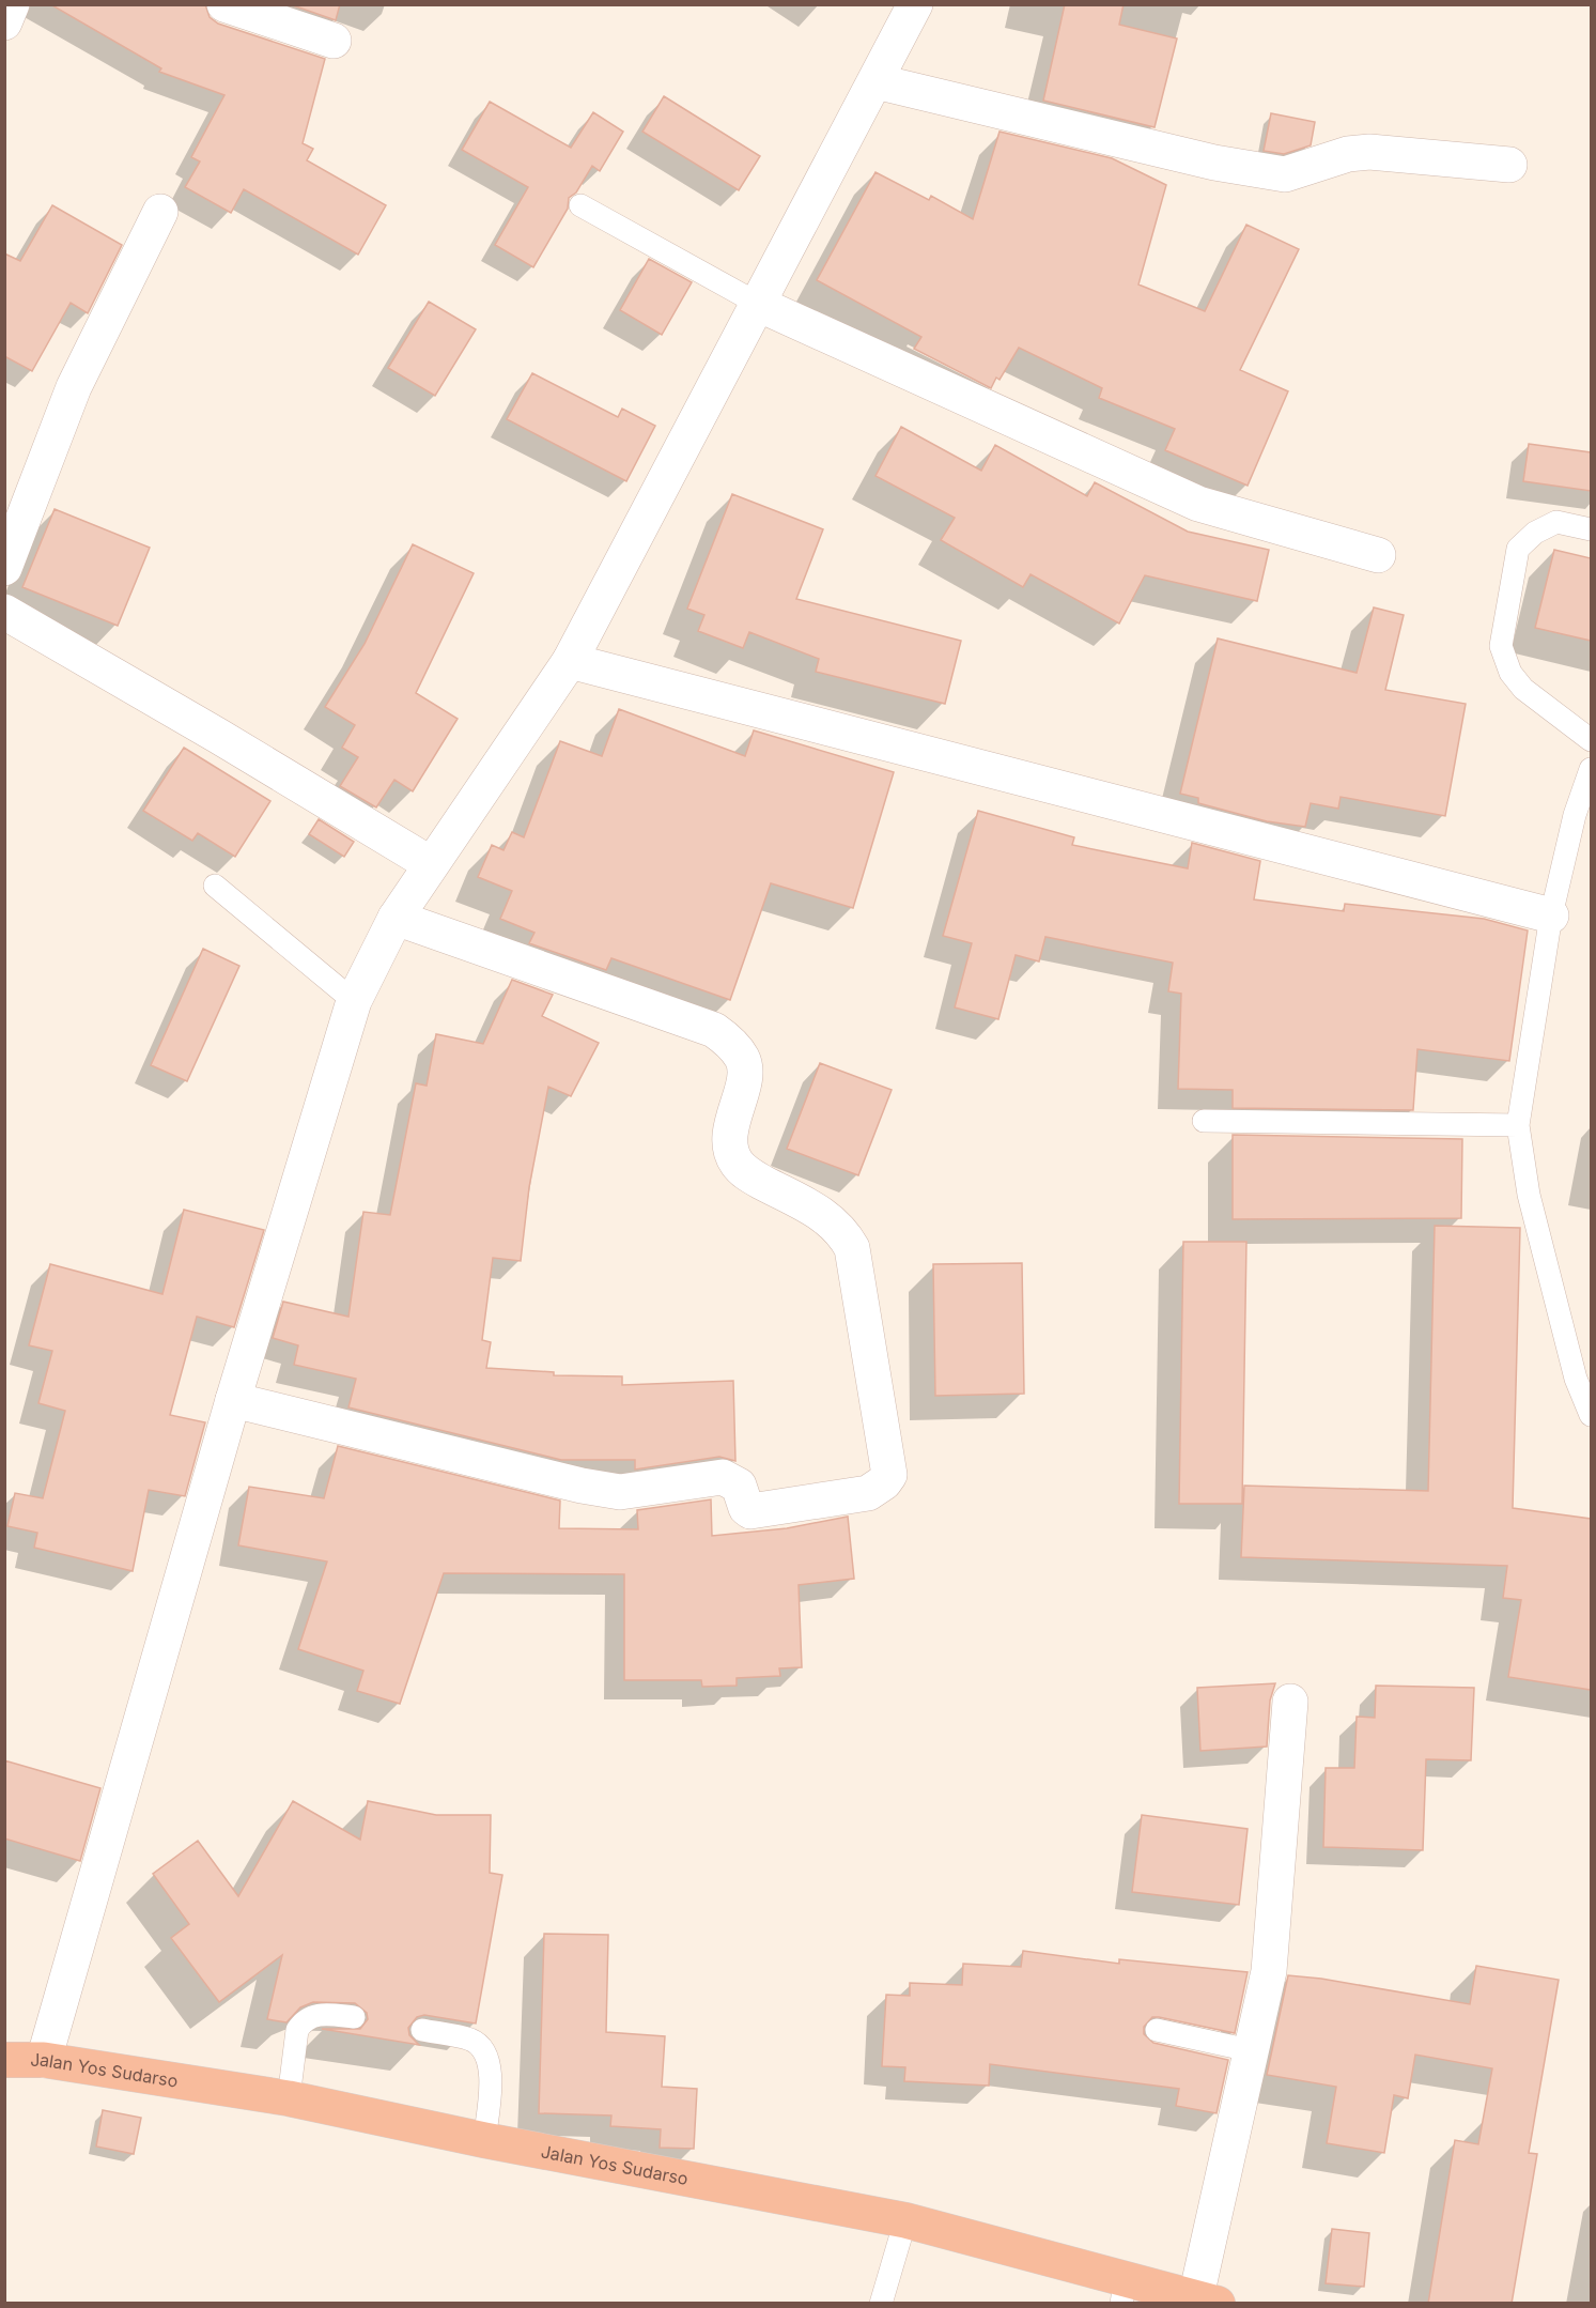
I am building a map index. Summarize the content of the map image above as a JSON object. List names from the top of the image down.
{
  "streets": {
    "highway": ["Jalan Yos Sudarso"]
  }
}
